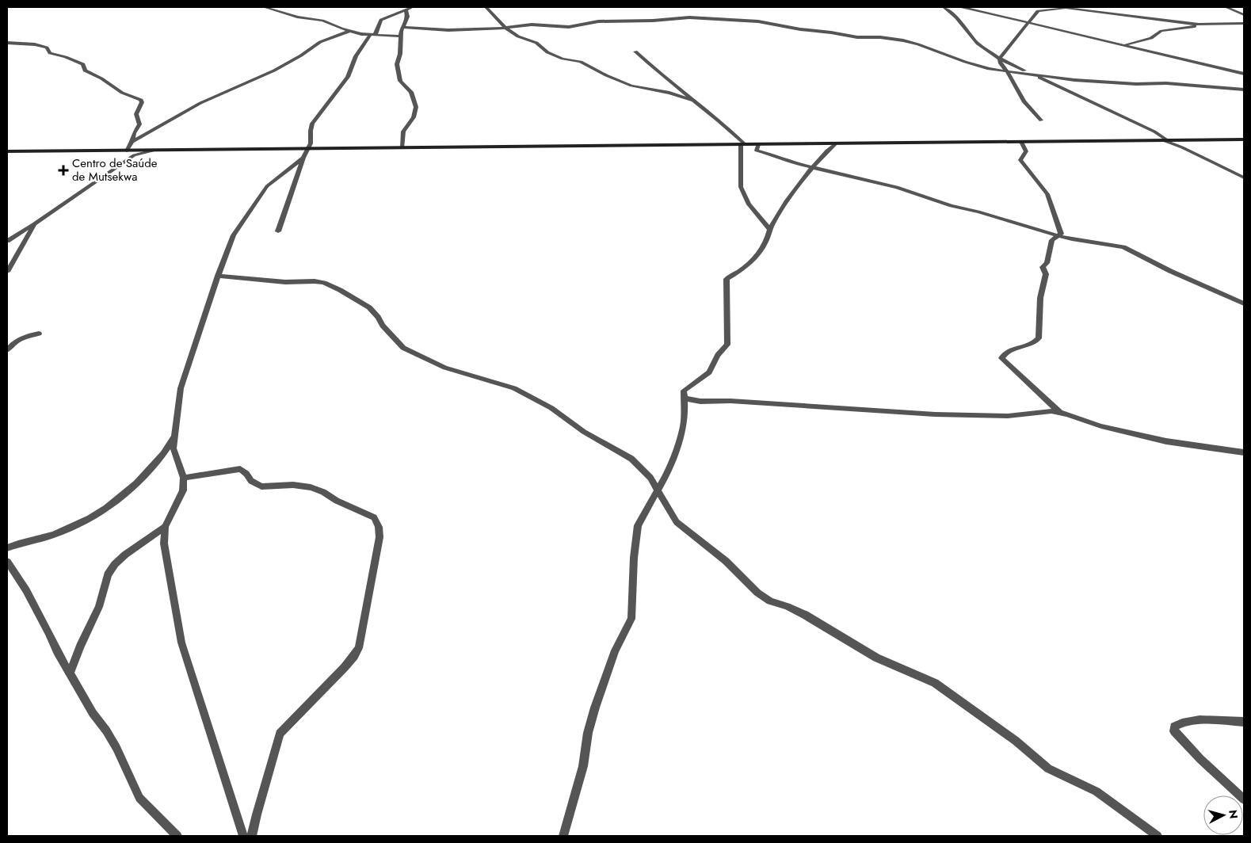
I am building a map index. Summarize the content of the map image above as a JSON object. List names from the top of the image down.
{
  "places": {
    "health": ["Centro de Saúde de Mutsekwa"]
  },
  "north": "right"
}
